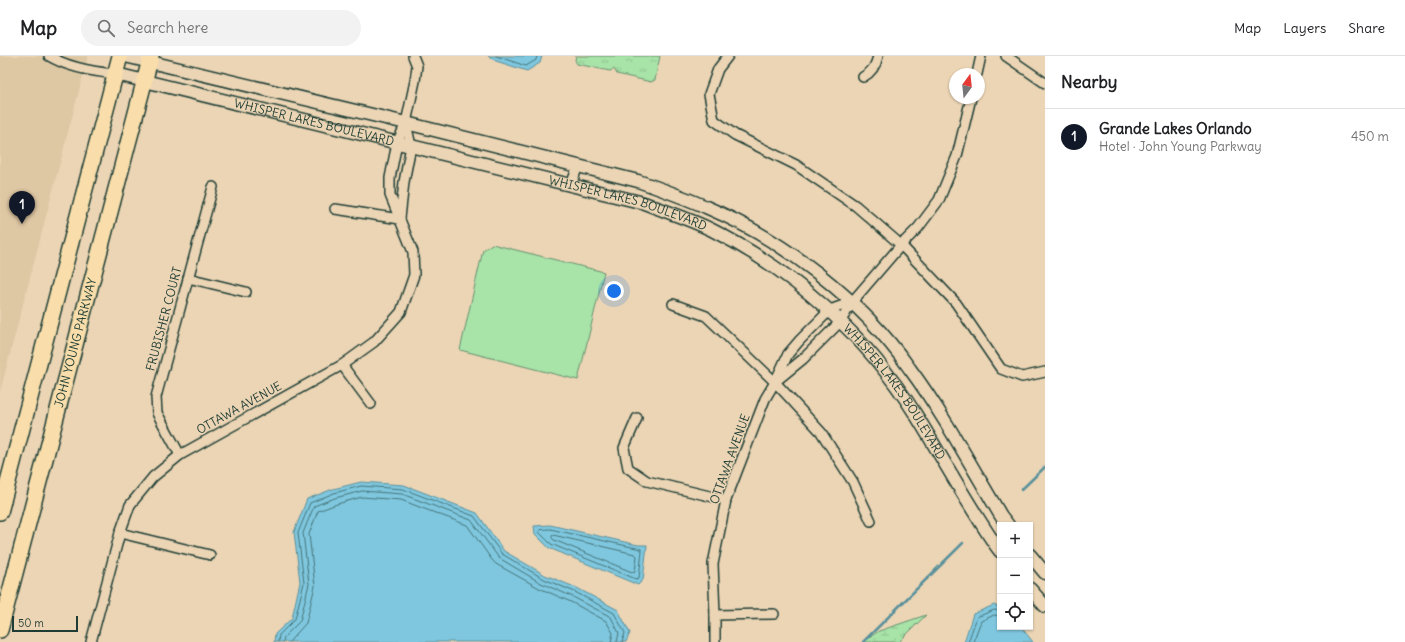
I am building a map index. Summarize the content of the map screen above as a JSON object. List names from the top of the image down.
{
  "streets": {
    "highway": ["JOHN YOUNG PARKWAY"],
    "street": ["WHISPER LAKES BOULEVARD", "FRUBISHER COURT", "OTTAWA AVENUE"]
  },
  "crossings": [
    ["WHISPER LAKES BOULEVARD", "JOHN YOUNG PARKWAY"],
    ["WHISPER LAKES BOULEVARD", "OTTAWA AVENUE"],
    ["FRUBISHER COURT", "OTTAWA AVENUE"]
  ],
  "scale_bar": "50 m",
  "north": "top",
  "page": {
    "header": "Map",
    "search": "Search here",
    "nav": ["Map", "Layers", "Share"],
    "heading": "Nearby",
    "list": [
      {
        "mark": "1",
        "name": "Grande Lakes Orlando",
        "note": "Hotel · John Young Parkway",
        "value": "450 m"
      }
    ],
    "pins": "1",
    "map_buttons": ["+", "−"],
    "scale": "50 m"
  }
}
